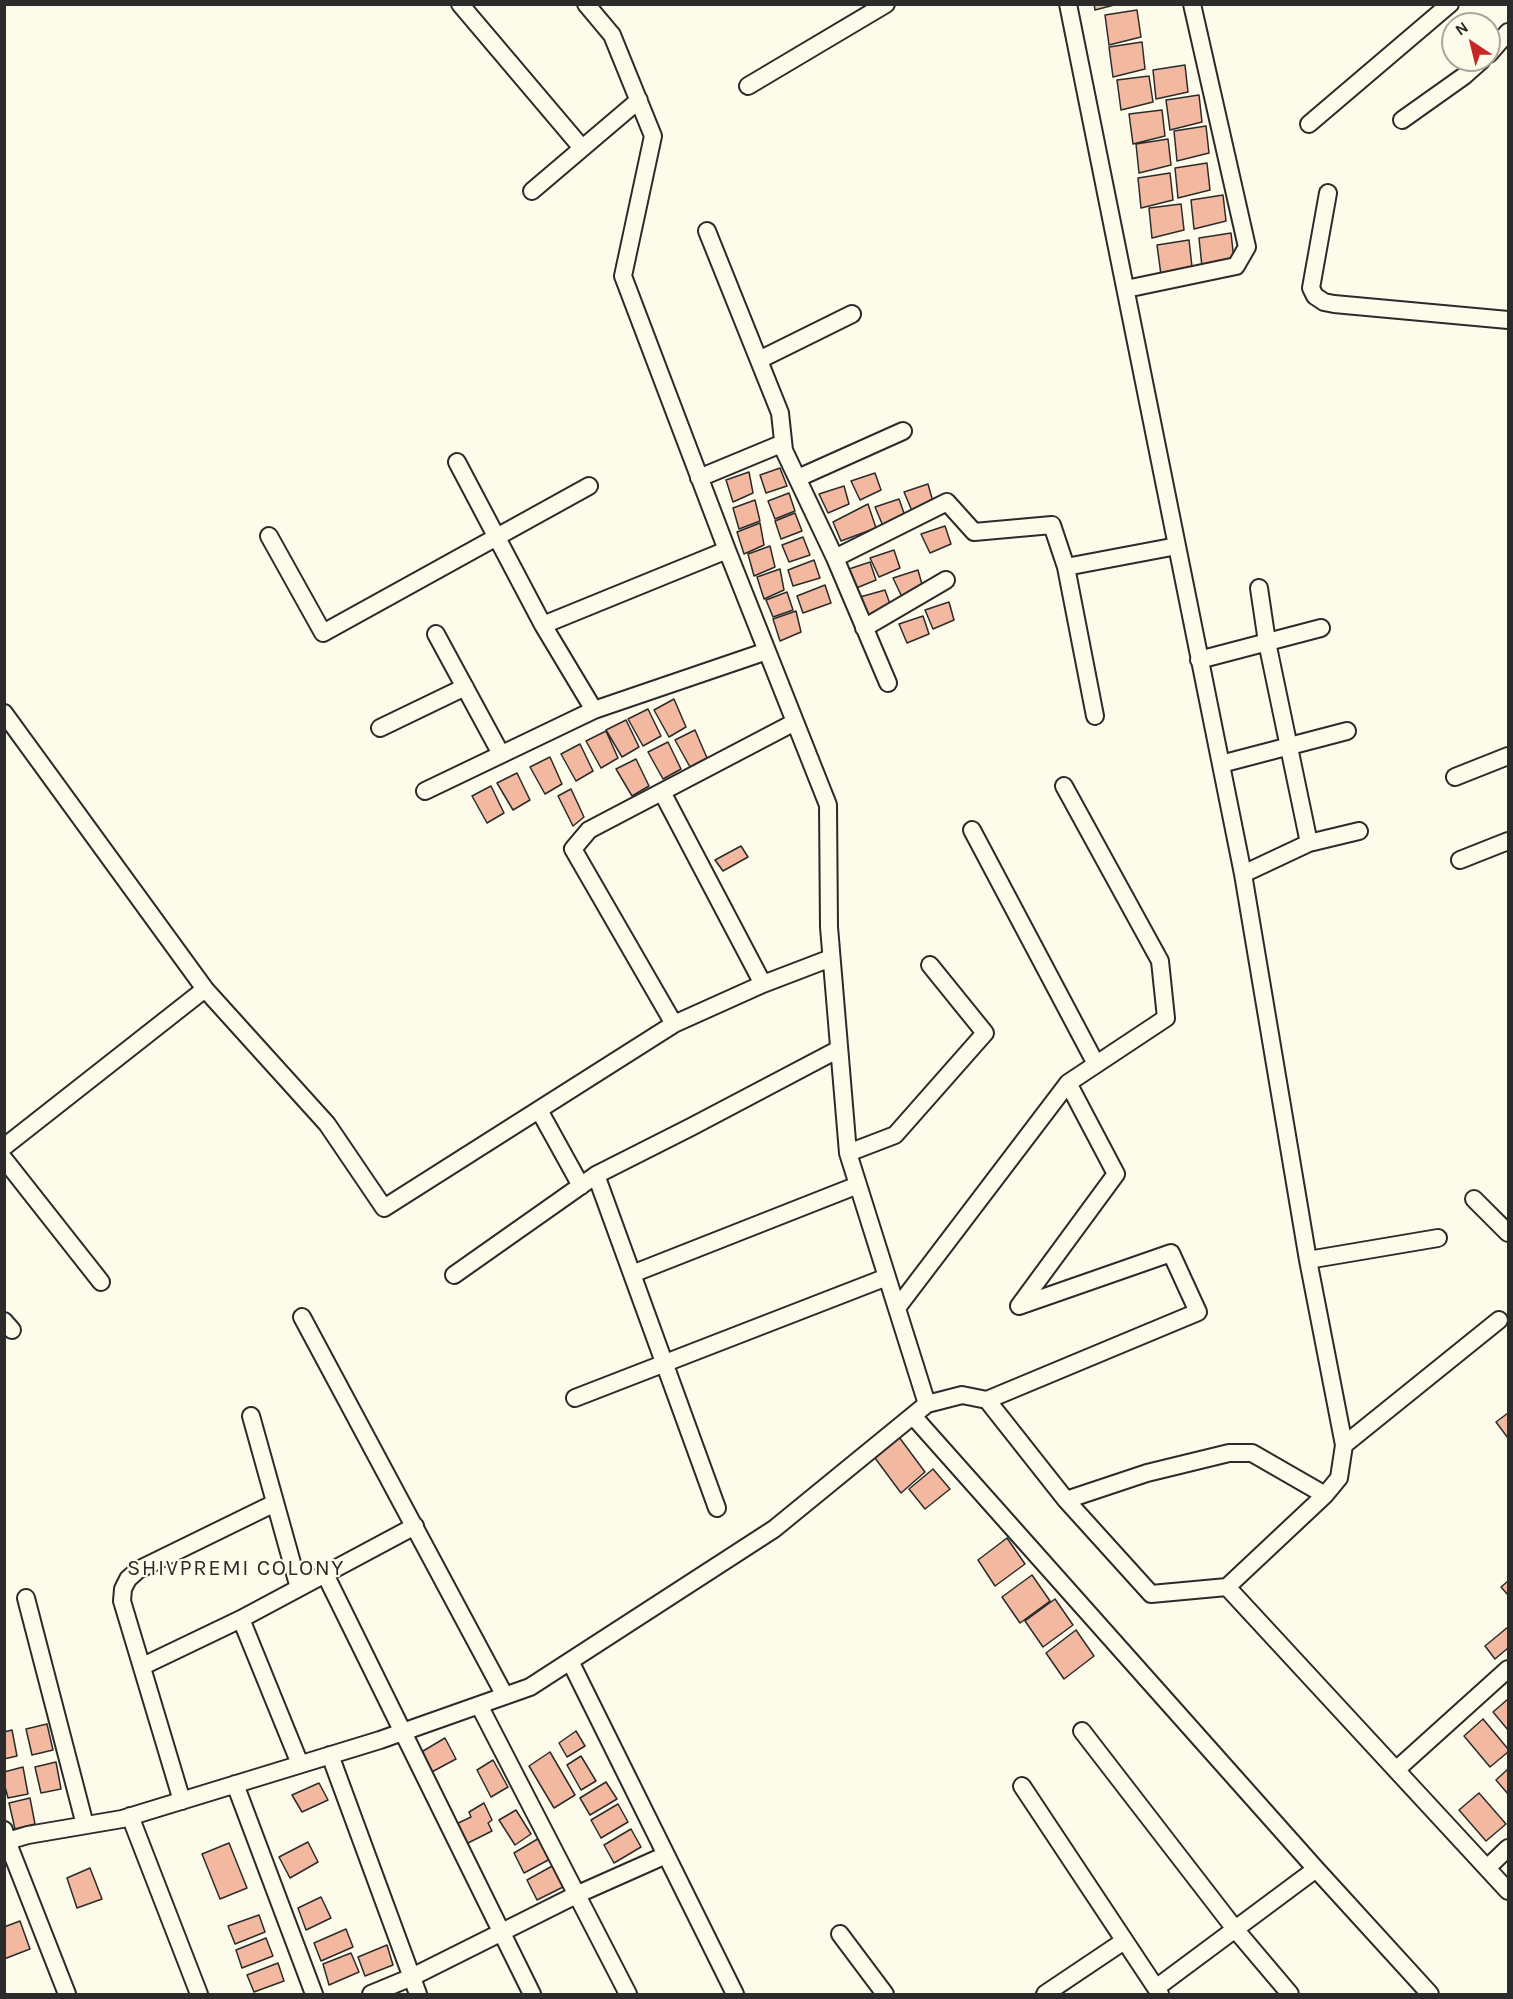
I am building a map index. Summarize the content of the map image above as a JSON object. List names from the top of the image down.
{
  "districts": ["SHIVPREMI COLONY"],
  "north": "top left"
}
